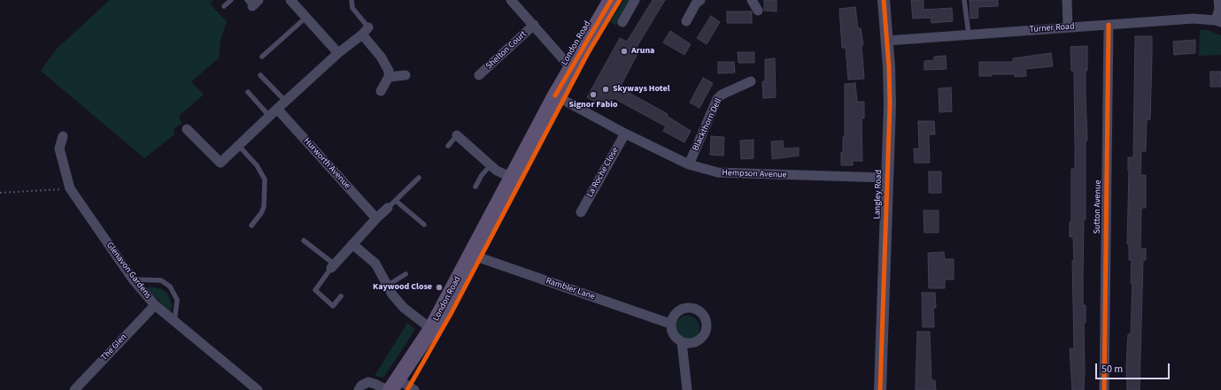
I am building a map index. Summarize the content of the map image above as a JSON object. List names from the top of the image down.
{
  "streets": {
    "main road": ["London Road"],
    "street": [
      "Turner Road",
      "Shelton Court",
      "Blackthorn Dell",
      "Hurworth Avenue",
      "La Roche Close",
      "Hempson Avenue",
      "Langley Road",
      "Sutton Avenue",
      "Glenavon Gardens",
      "Rambler Lane",
      "The Glen"
    ]
  },
  "crossings": [
    ["Turner Road", "Langley Road"],
    ["Turner Road", "Sutton Avenue"],
    ["London Road", "Hempson Avenue"],
    ["London Road", "Rambler Lane"],
    ["Blackthorn Dell", "Hempson Avenue"],
    ["La Roche Close", "Hempson Avenue"],
    ["Hempson Avenue", "Langley Road"],
    ["Glenavon Gardens", "The Glen"]
  ],
  "places": [
    "Aruna",
    "Skyways Hotel",
    "Signor Fabio",
    "Kaywood Close"
  ],
  "scale_bar": "50 m"
}
